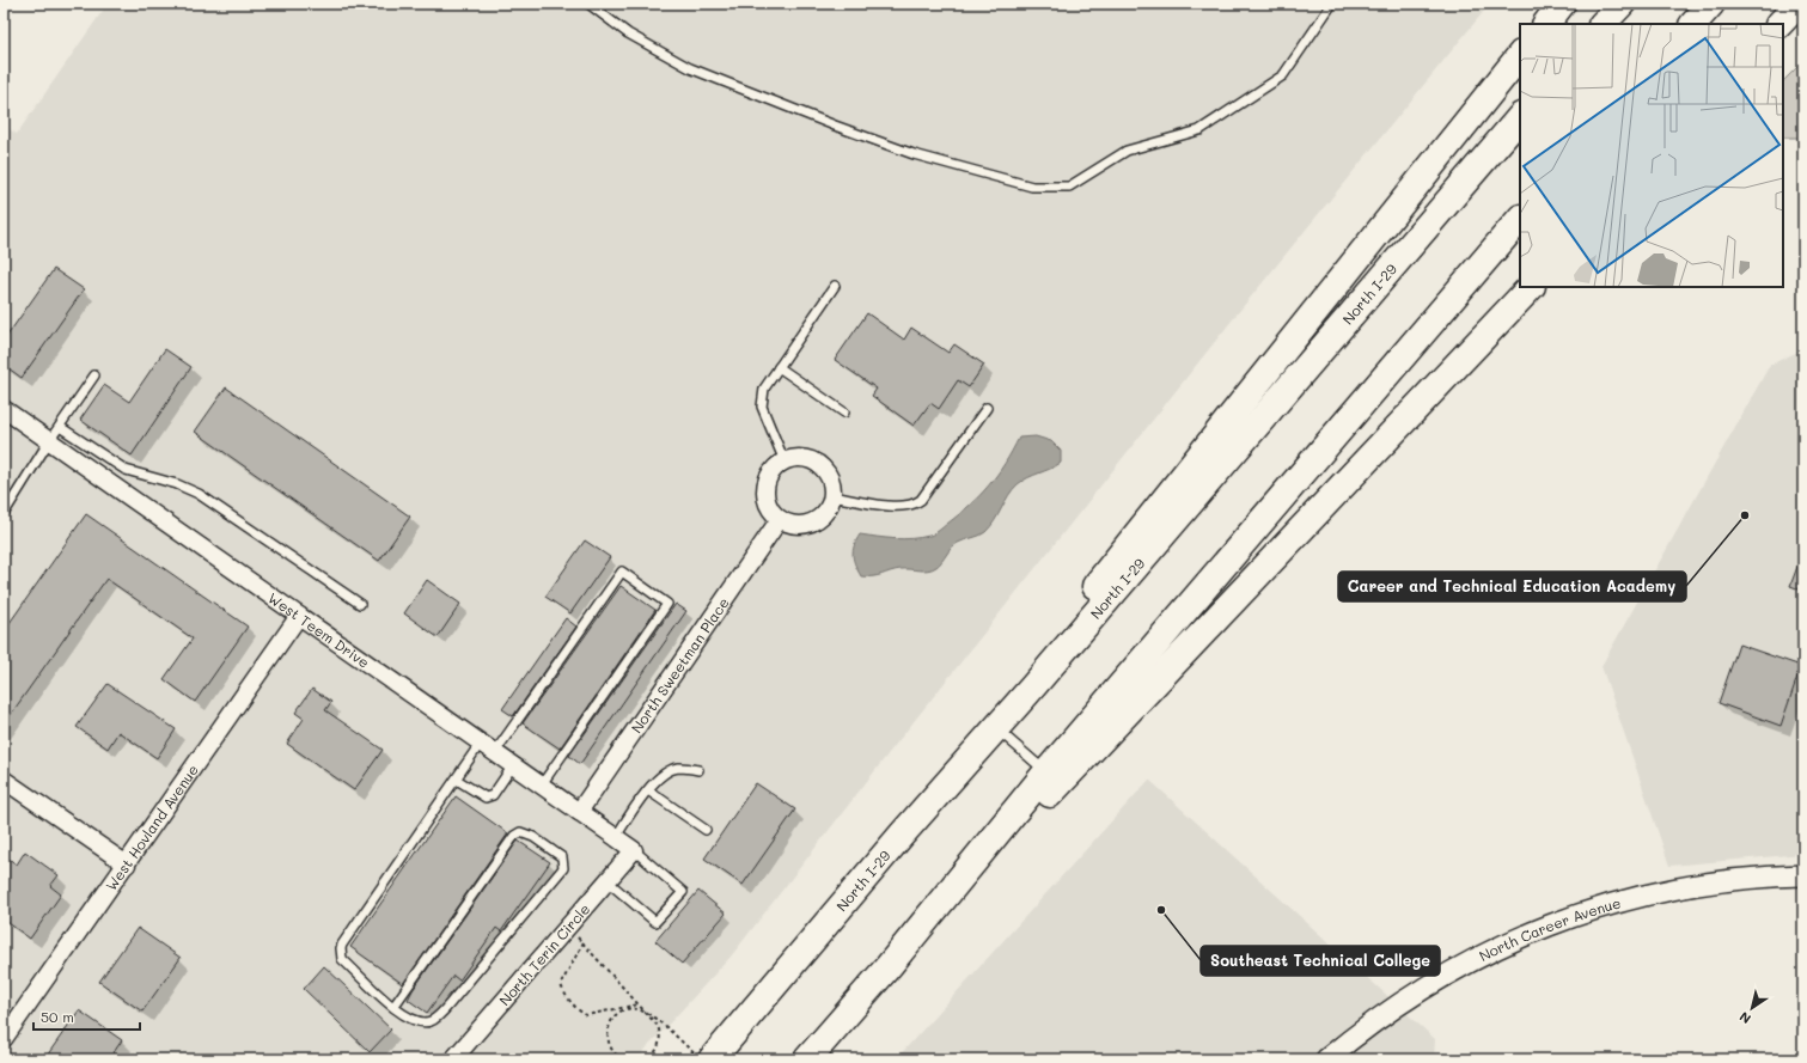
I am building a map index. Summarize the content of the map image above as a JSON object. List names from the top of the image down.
{
  "streets": {
    "highway": ["North I-29"],
    "street": [
      "West Teem Drive",
      "North Sweetman Place",
      "West Hovland Avenue",
      "North Career Avenue",
      "North Terin Circle"
    ]
  },
  "crossings": [
    ["West Teem Drive", "North Sweetman Place"],
    ["West Teem Drive", "West Hovland Avenue"],
    ["West Teem Drive", "North Terin Circle"]
  ],
  "places": ["Career and Technical Education Academy", "Southeast Technical College"],
  "scale_bar": "50 m",
  "north": "bottom left"
}
